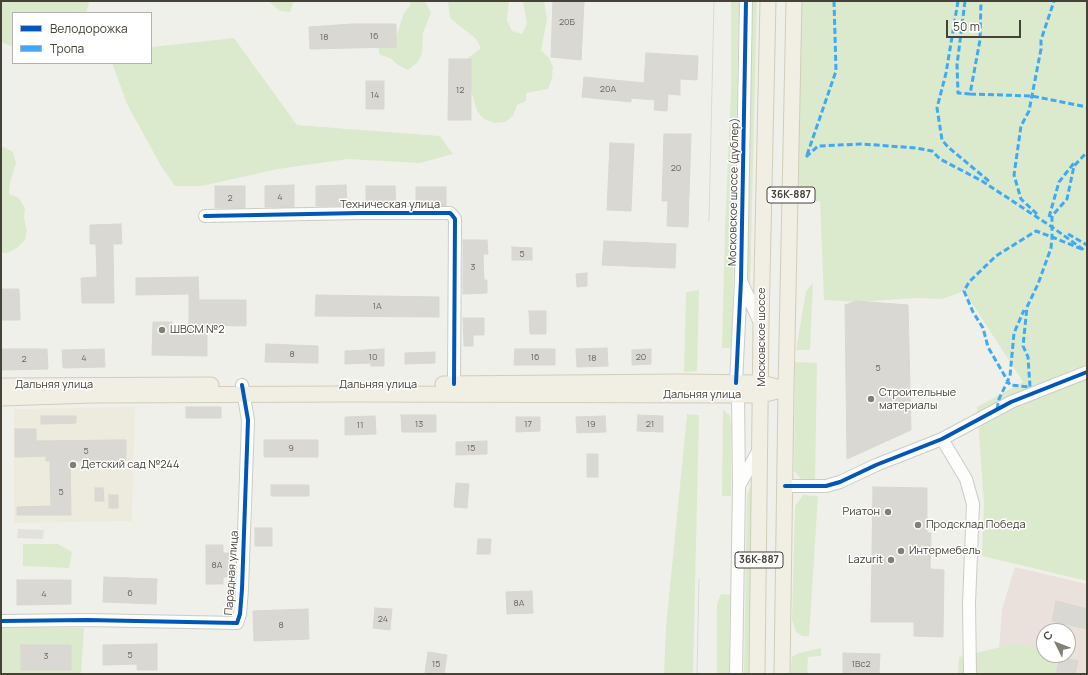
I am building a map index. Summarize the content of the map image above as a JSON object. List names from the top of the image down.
{
  "streets": {
    "main road": ["36К-887", "Московское шоссе", "Дальняя улица"],
    "street": ["Московское шоссе (дублер)", "Техническая улица", "Парадная улица"]
  },
  "crossings": [
    ["Московское шоссе (дублер)", "Дальняя улица"],
    ["36К-887", "Дальняя улица"],
    ["Техническая улица", "Дальняя улица"],
    ["Московское шоссе", "Дальняя улица"],
    ["Дальняя улица", "Парадная улица"]
  ],
  "places": [
    "ШВСМ №2",
    "Строительные материалы",
    "Детский сад №244",
    "Риатон",
    "Продсклад Победа",
    "Интермебель",
    "Lazurit"
  ],
  "house_numbers": [
    "20Б",
    "16",
    "18",
    "20А",
    "12",
    "14",
    "20",
    "4",
    "2",
    "5",
    "3",
    "1А",
    "8",
    "10",
    "16",
    "20",
    "4",
    "18",
    "2",
    "5",
    "13",
    "17",
    "19",
    "21",
    "11",
    "9",
    "15",
    "5",
    "5",
    "8А",
    "6",
    "4",
    "8А",
    "24",
    "8",
    "5",
    "3",
    "15",
    "1Вс2"
  ],
  "legend": ["Велодорожка", "Тропа"],
  "scale_bar": "50 m",
  "north": "top left"
}
